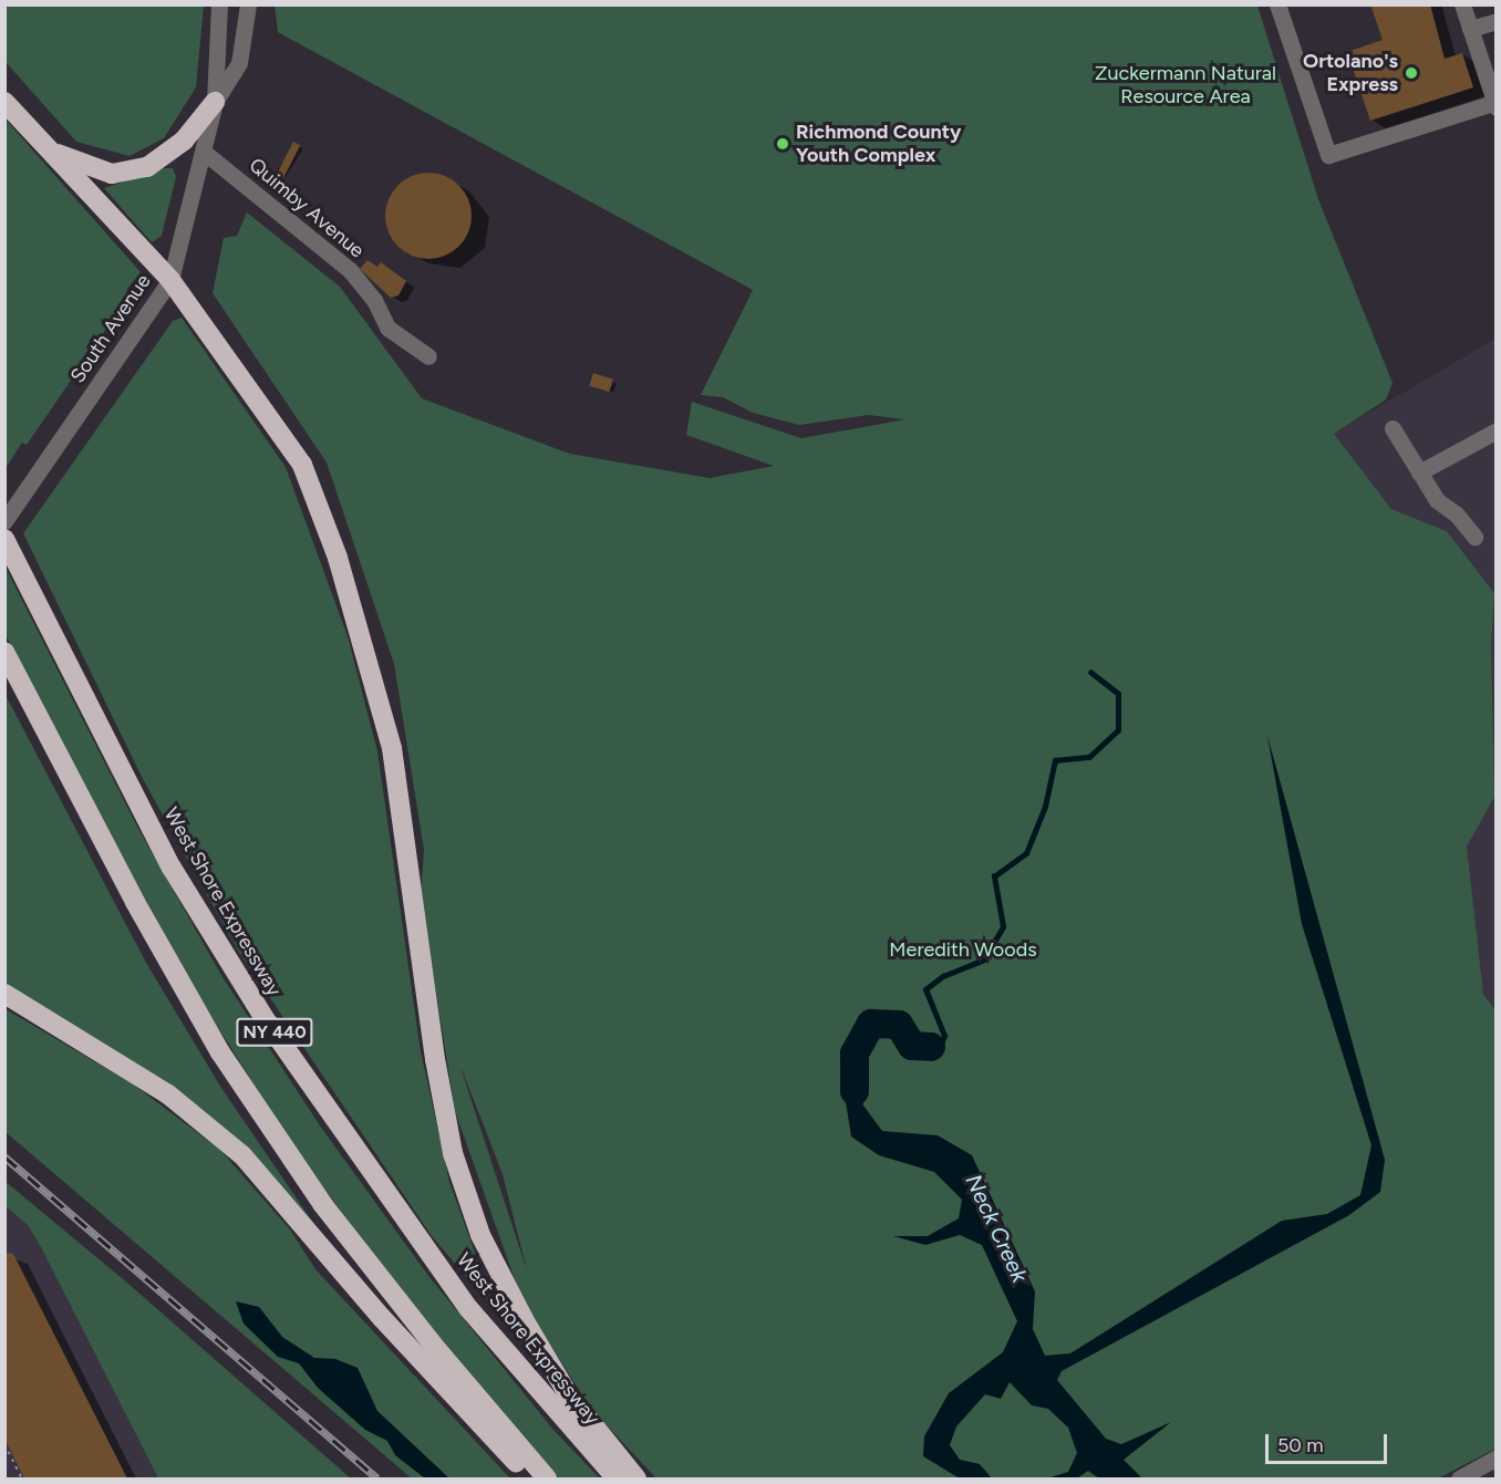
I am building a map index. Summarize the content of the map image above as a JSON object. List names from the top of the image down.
{
  "streets": {
    "highway": ["West Shore Expressway", "NY 440"],
    "street": ["Quimby Avenue", "South Avenue"]
  },
  "crossings": [
    ["Quimby Avenue", "South Avenue"]
  ],
  "water": ["Neck Creek"],
  "parks": ["Zuckermann Natural Resource Area", "Meredith Woods"],
  "places": ["Ortolano's Express", "Richmond County Youth Complex"],
  "scale_bar": "50 m"
}
